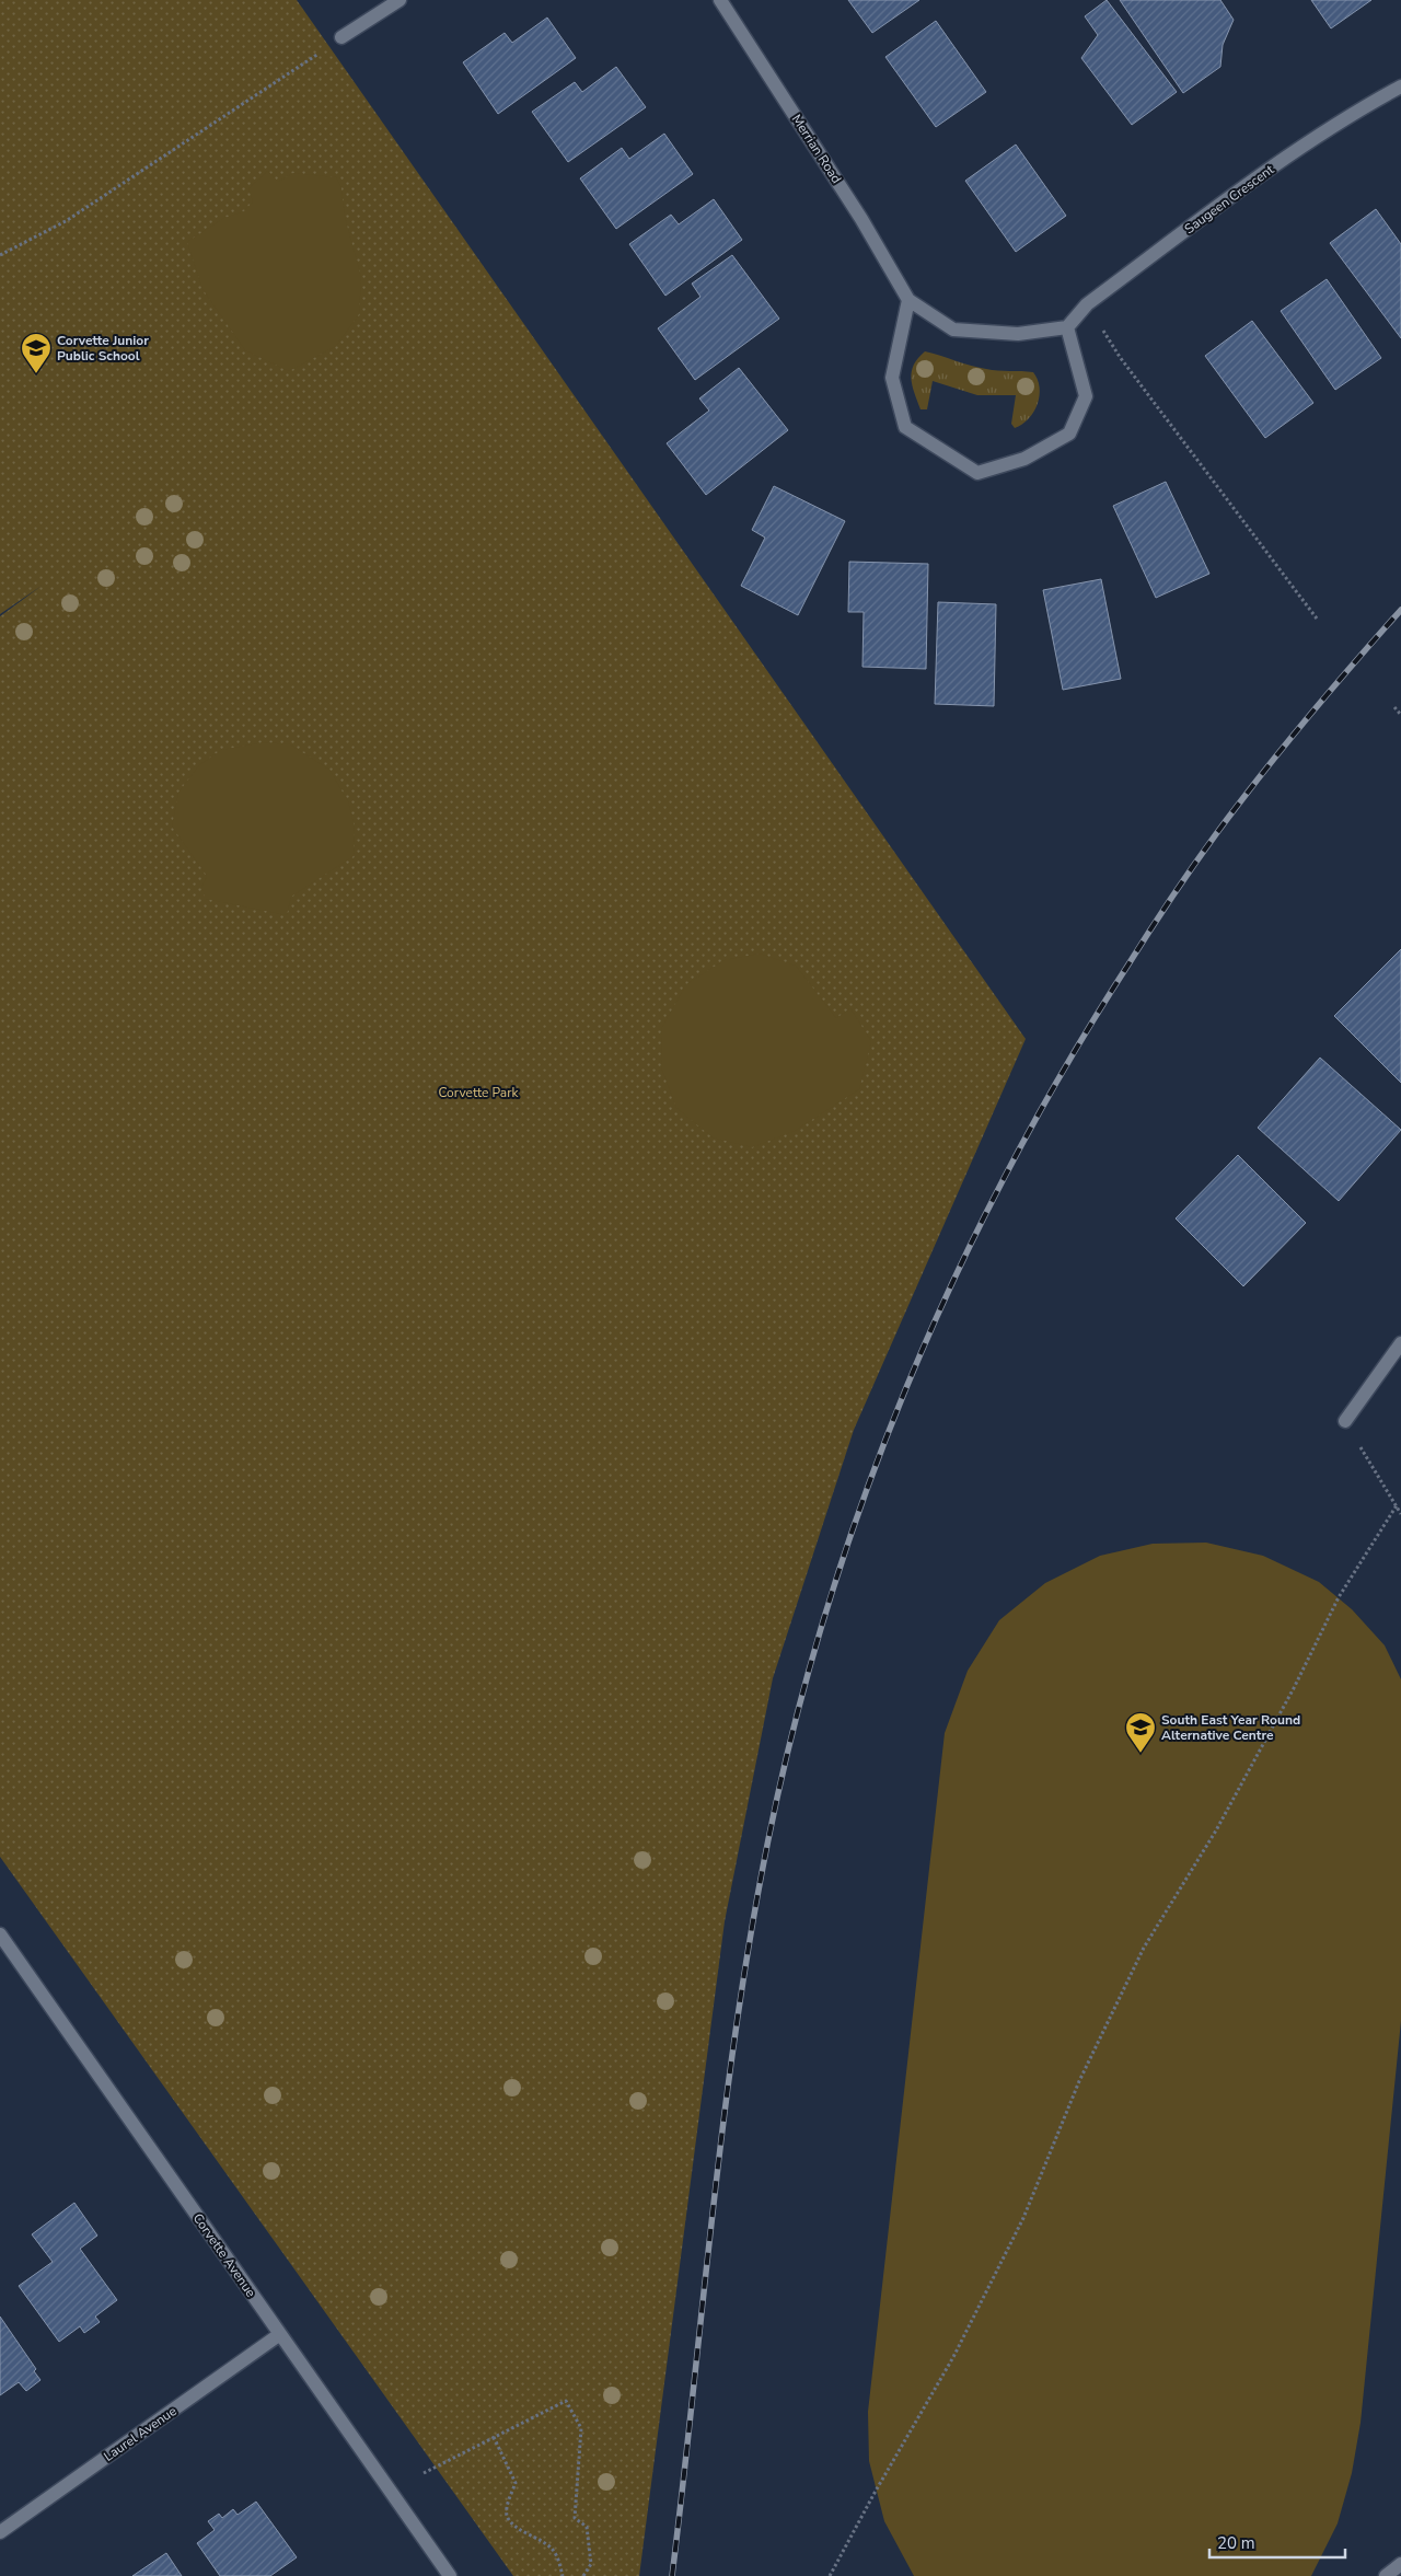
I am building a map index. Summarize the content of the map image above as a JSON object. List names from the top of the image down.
{
  "streets": {
    "street": [
      "Merrian Road",
      "Saugeen Crescent",
      "Corvette Avenue",
      "Laurel Avenue"
    ]
  },
  "crossings": [
    ["Merrian Road", "Saugeen Crescent"],
    ["Corvette Avenue", "Laurel Avenue"]
  ],
  "parks": ["Corvette Park"],
  "places": {
    "school or university": ["Corvette Junior Public School", "South East Year Round Alternative Centre"]
  },
  "scale_bar": "20 m"
}
